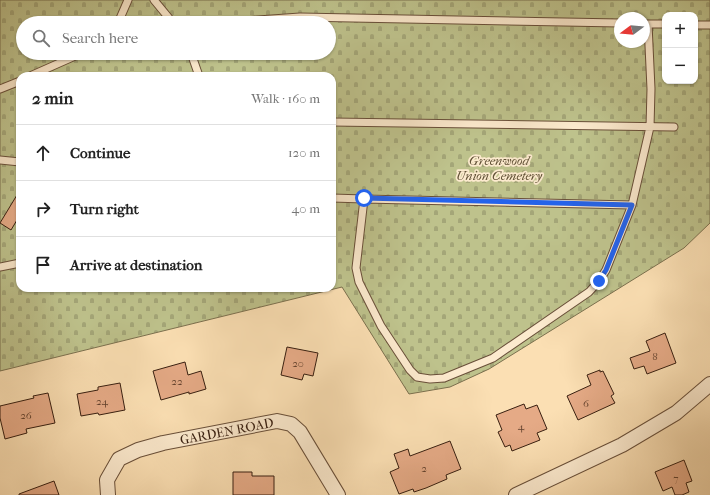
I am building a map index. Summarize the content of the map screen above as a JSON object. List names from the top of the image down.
{
  "streets": {
    "street": ["GARDEN ROAD"]
  },
  "parks": ["Greenwood Union Cemetery"],
  "house_numbers": [
    "8",
    "20",
    "22",
    "24",
    "6",
    "26",
    "4",
    "2",
    "7"
  ],
  "north": "left",
  "page": {
    "map_buttons": ["+", "−"],
    "search": "Search here",
    "heading": ["2 min", "Walk · 160 m"],
    "list": [
      ["Continue", "120 m"],
      ["Turn right", "40 m"],
      "Arrive at destination"
    ]
  }
}
